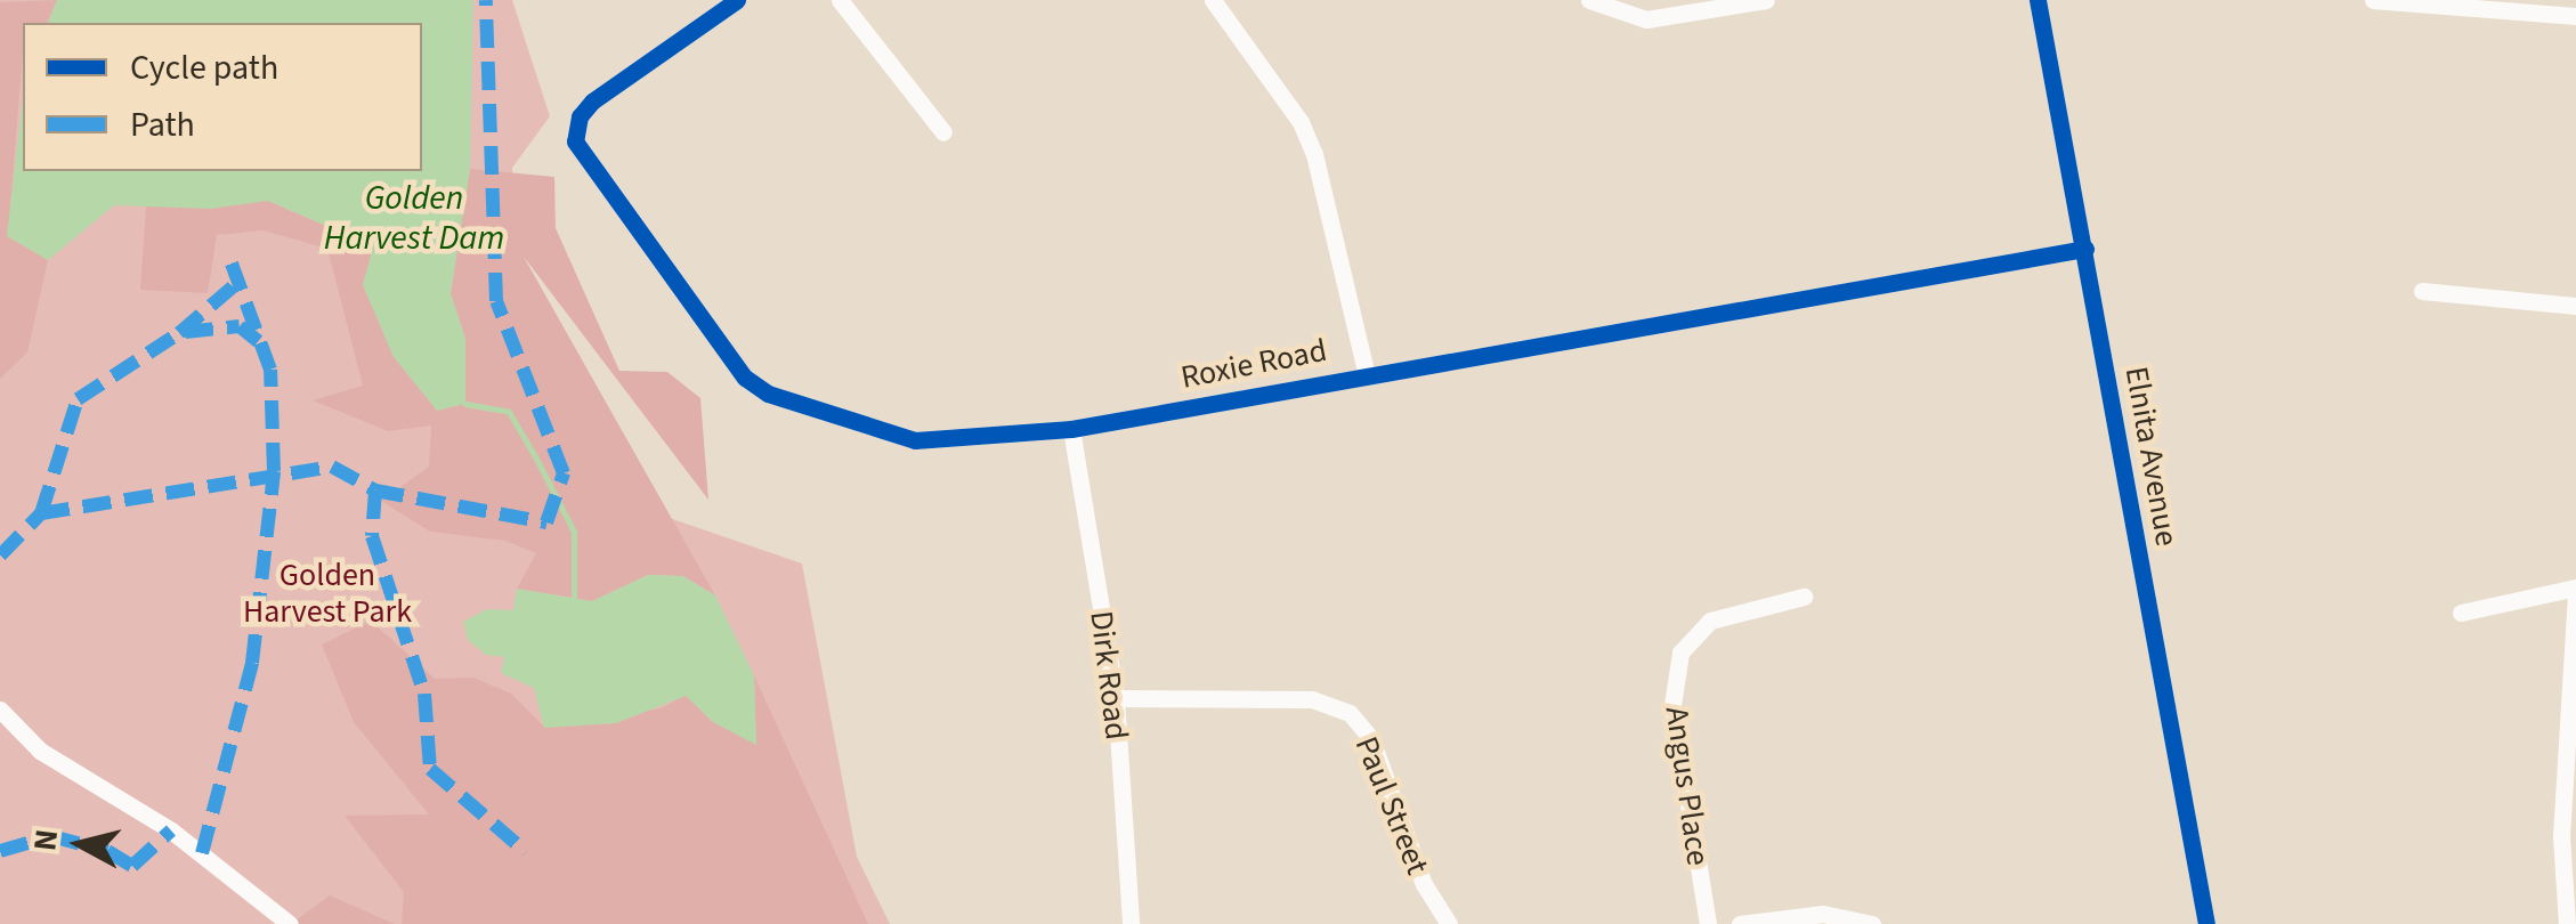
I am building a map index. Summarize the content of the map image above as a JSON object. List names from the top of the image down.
{
  "streets": {
    "street": [
      "Roxie Road",
      "Elnita Avenue",
      "Dirk Road",
      "Angus Place",
      "Paul Street"
    ]
  },
  "crossings": [
    ["Roxie Road", "Elnita Avenue"],
    ["Roxie Road", "Dirk Road"],
    ["Dirk Road", "Paul Street"]
  ],
  "water": ["Golden Harvest Dam"],
  "parks": ["Golden Harvest Park"],
  "legend": ["Cycle path", "Path"],
  "north": "left"
}
